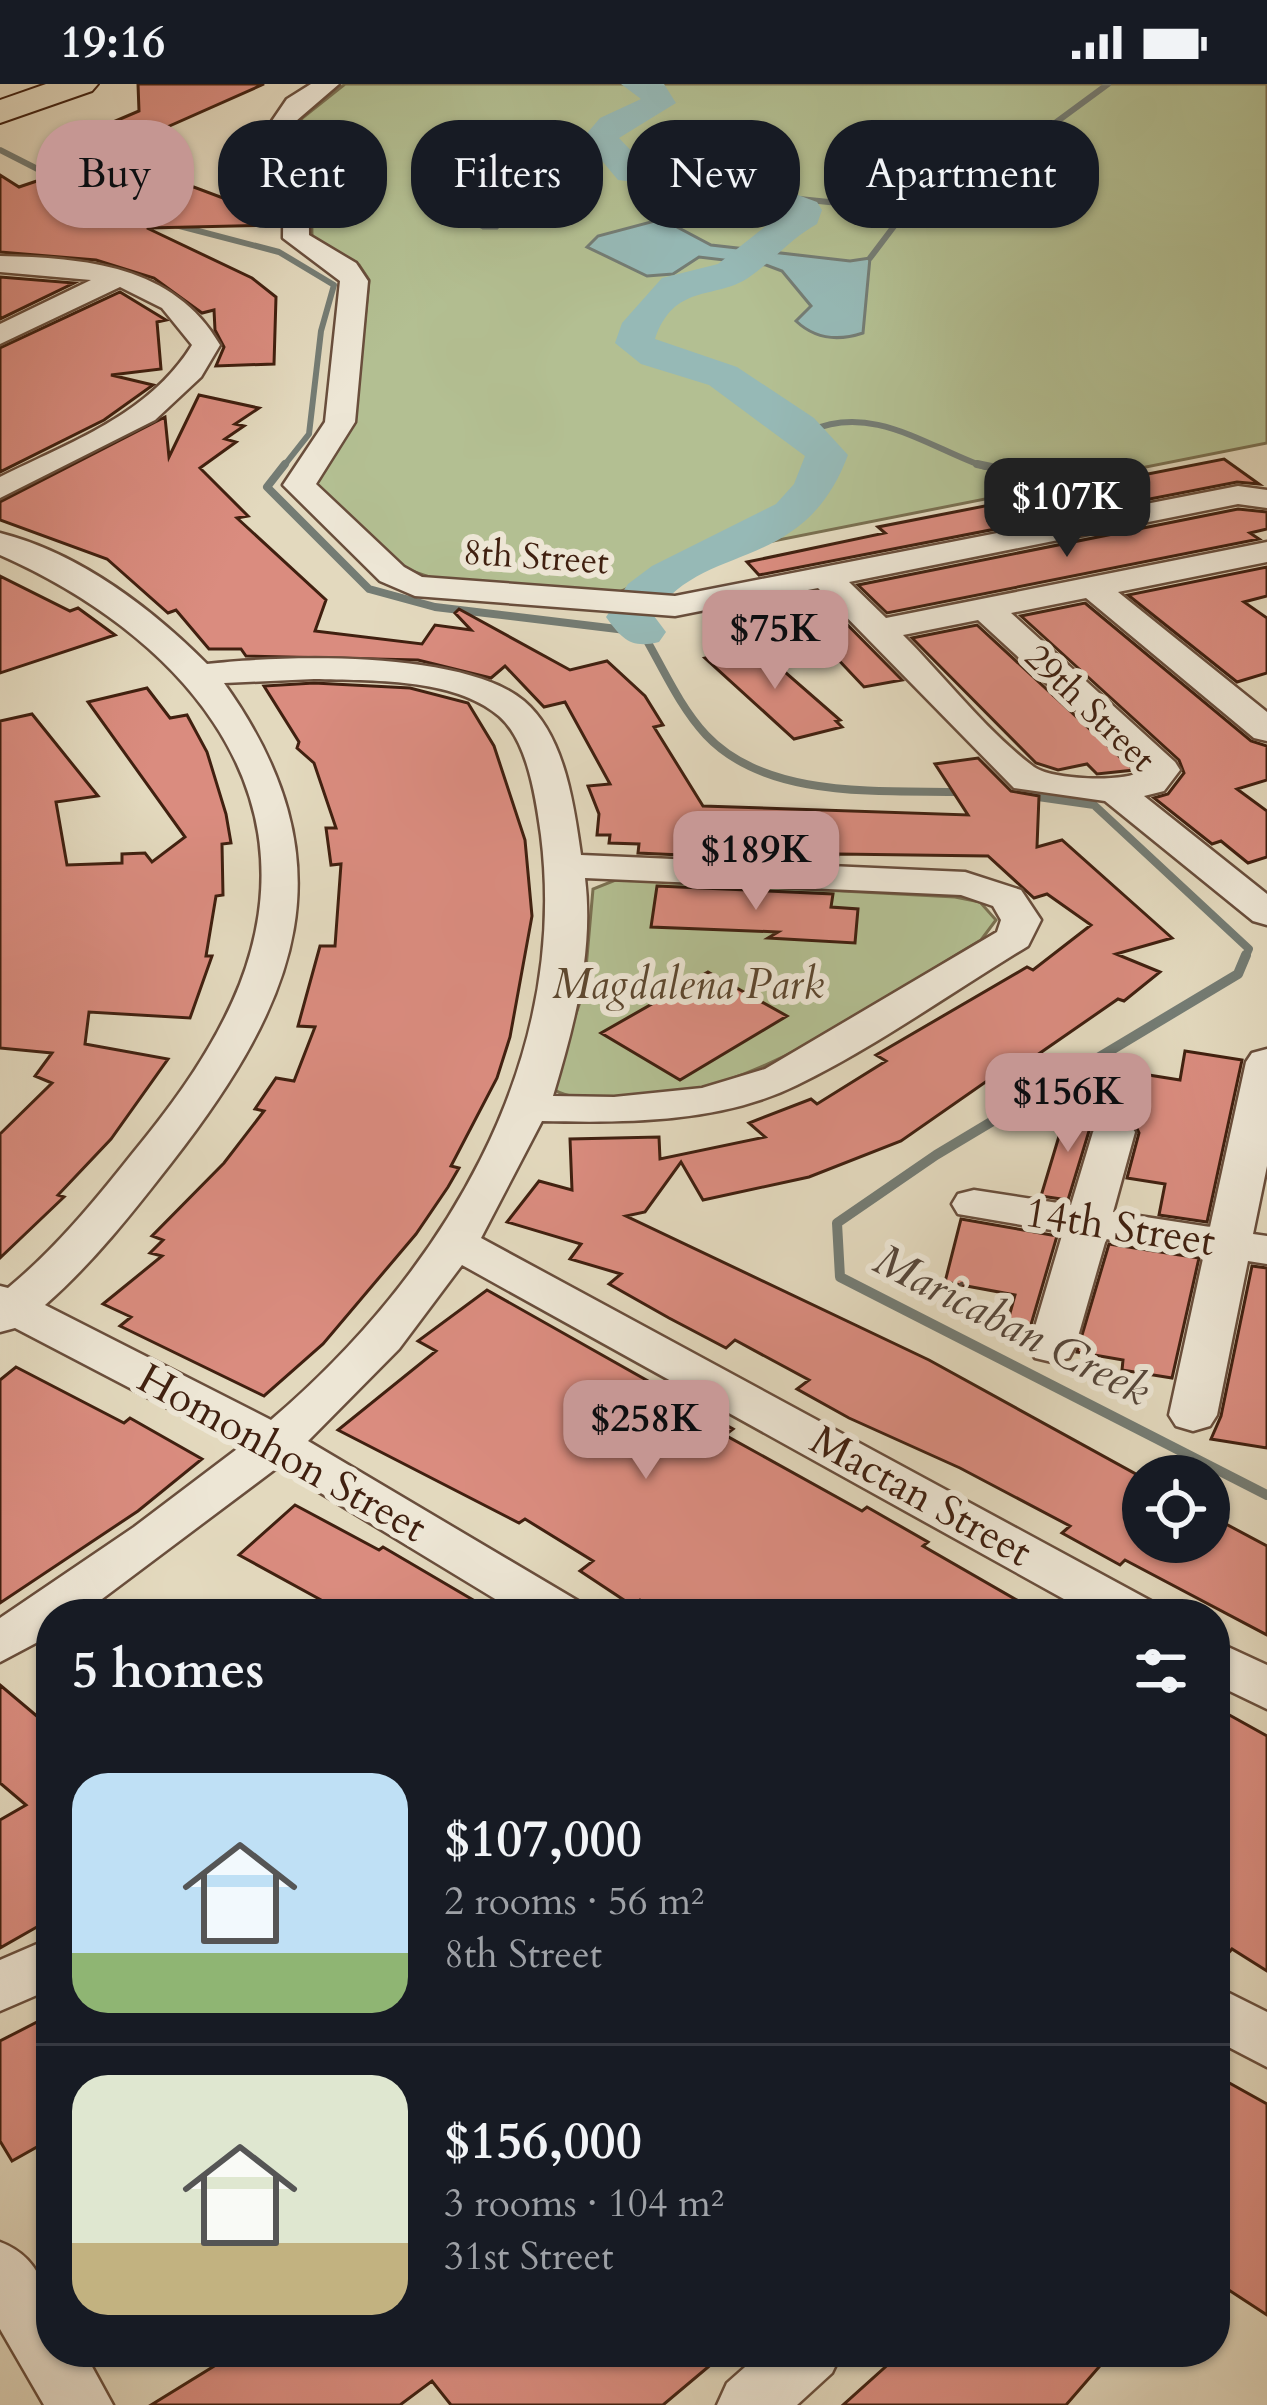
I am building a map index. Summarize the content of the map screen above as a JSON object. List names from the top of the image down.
{
  "streets": {
    "street": [
      "8th Street",
      "29th Street",
      "14th Street",
      "Homonhon Street",
      "Mactan Street"
    ]
  },
  "crossings": [
    ["8th Street", "29th Street"]
  ],
  "water": ["Maricaban Creek"],
  "parks": ["Magdalena Park"],
  "page": {
    "status": "19:16",
    "chip": [
      "Buy",
      "Rent",
      "Filters",
      "New",
      "Apartment"
    ],
    "price": [
      "$107K",
      "$75K",
      "$189K",
      "$156K",
      "$258K"
    ],
    "heading": "5 homes",
    "list": [
      {
        "name": "$107,000",
        "note": "2 rooms · 56 m² · 8th Street"
      },
      {
        "name": "$156,000",
        "note": "3 rooms · 104 m² · 31st Street"
      }
    ]
  }
}
